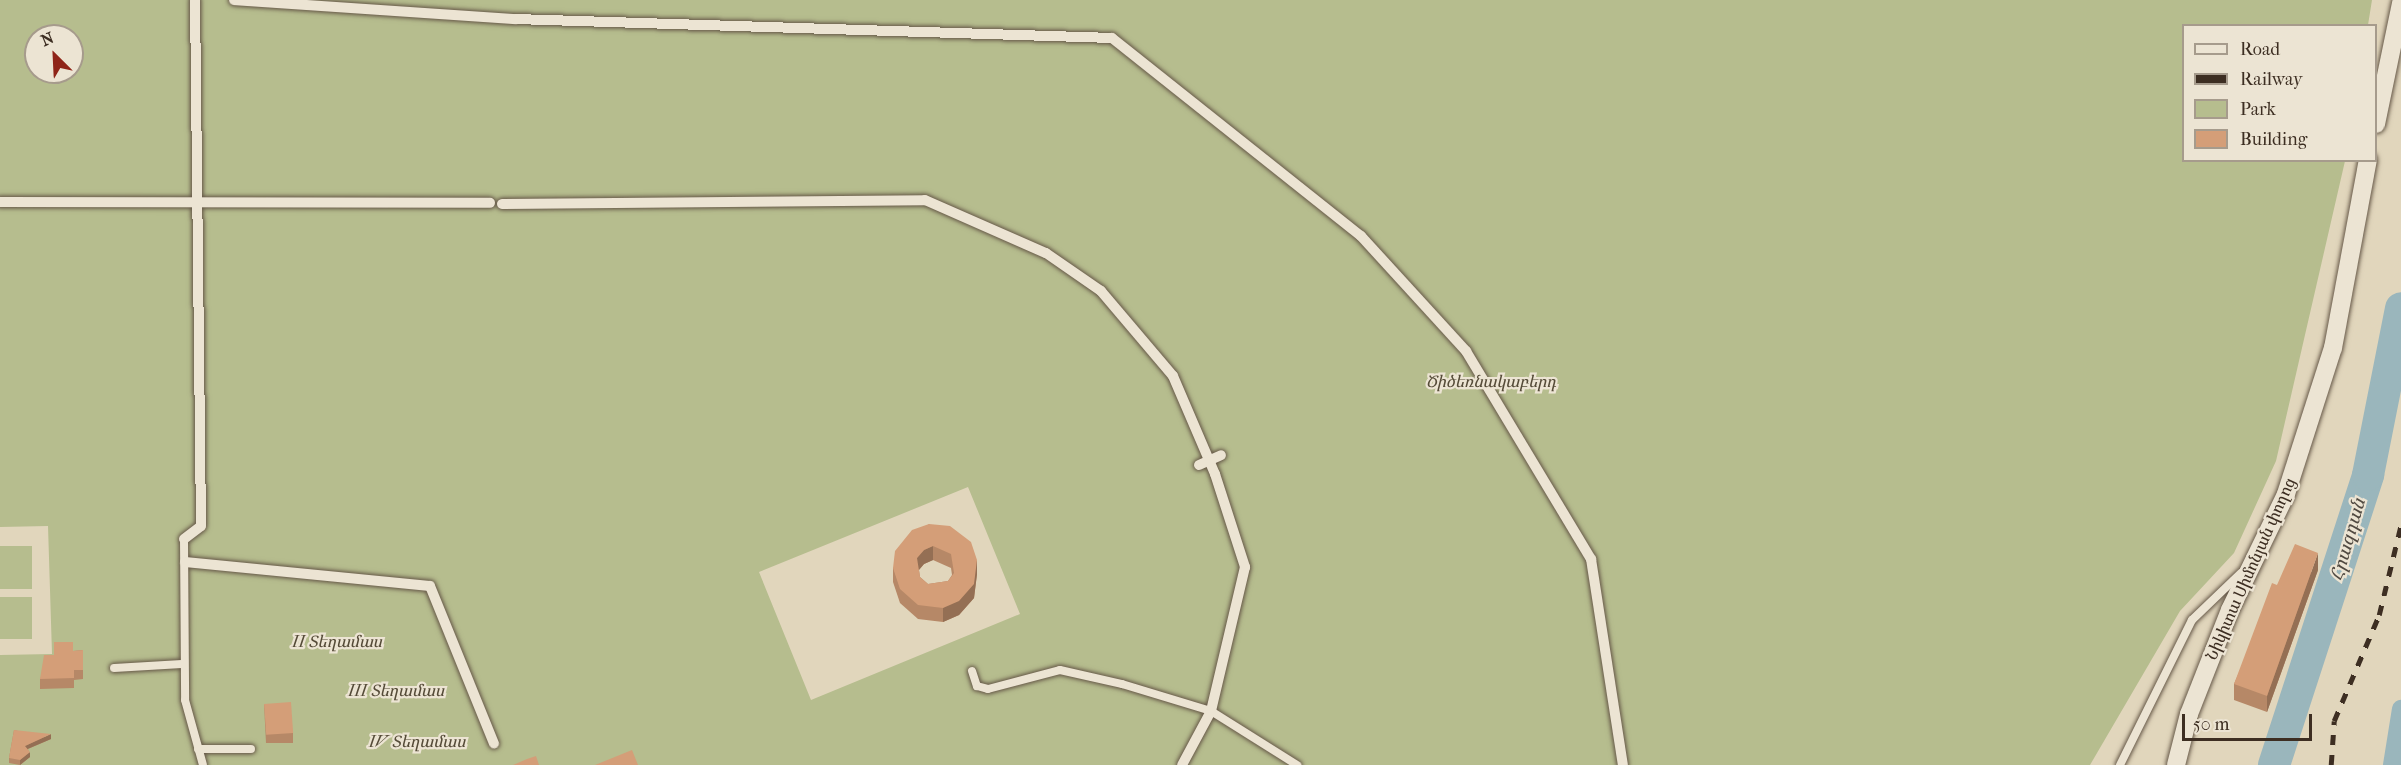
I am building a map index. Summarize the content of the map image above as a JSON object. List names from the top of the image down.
{
  "streets": {
    "street": ["Նիկիտա Սիմոնյան փողոց"]
  },
  "water": ["Հրազդան"],
  "parks": [
    "Ծիծեռնակաբերդ",
    "II Տեղամաս",
    "III Տեղամաս",
    "IV Տեղամաս"
  ],
  "legend": [
    "Road",
    "Railway",
    "Park",
    "Building"
  ],
  "scale_bar": "50 m",
  "north": "top left"
}
